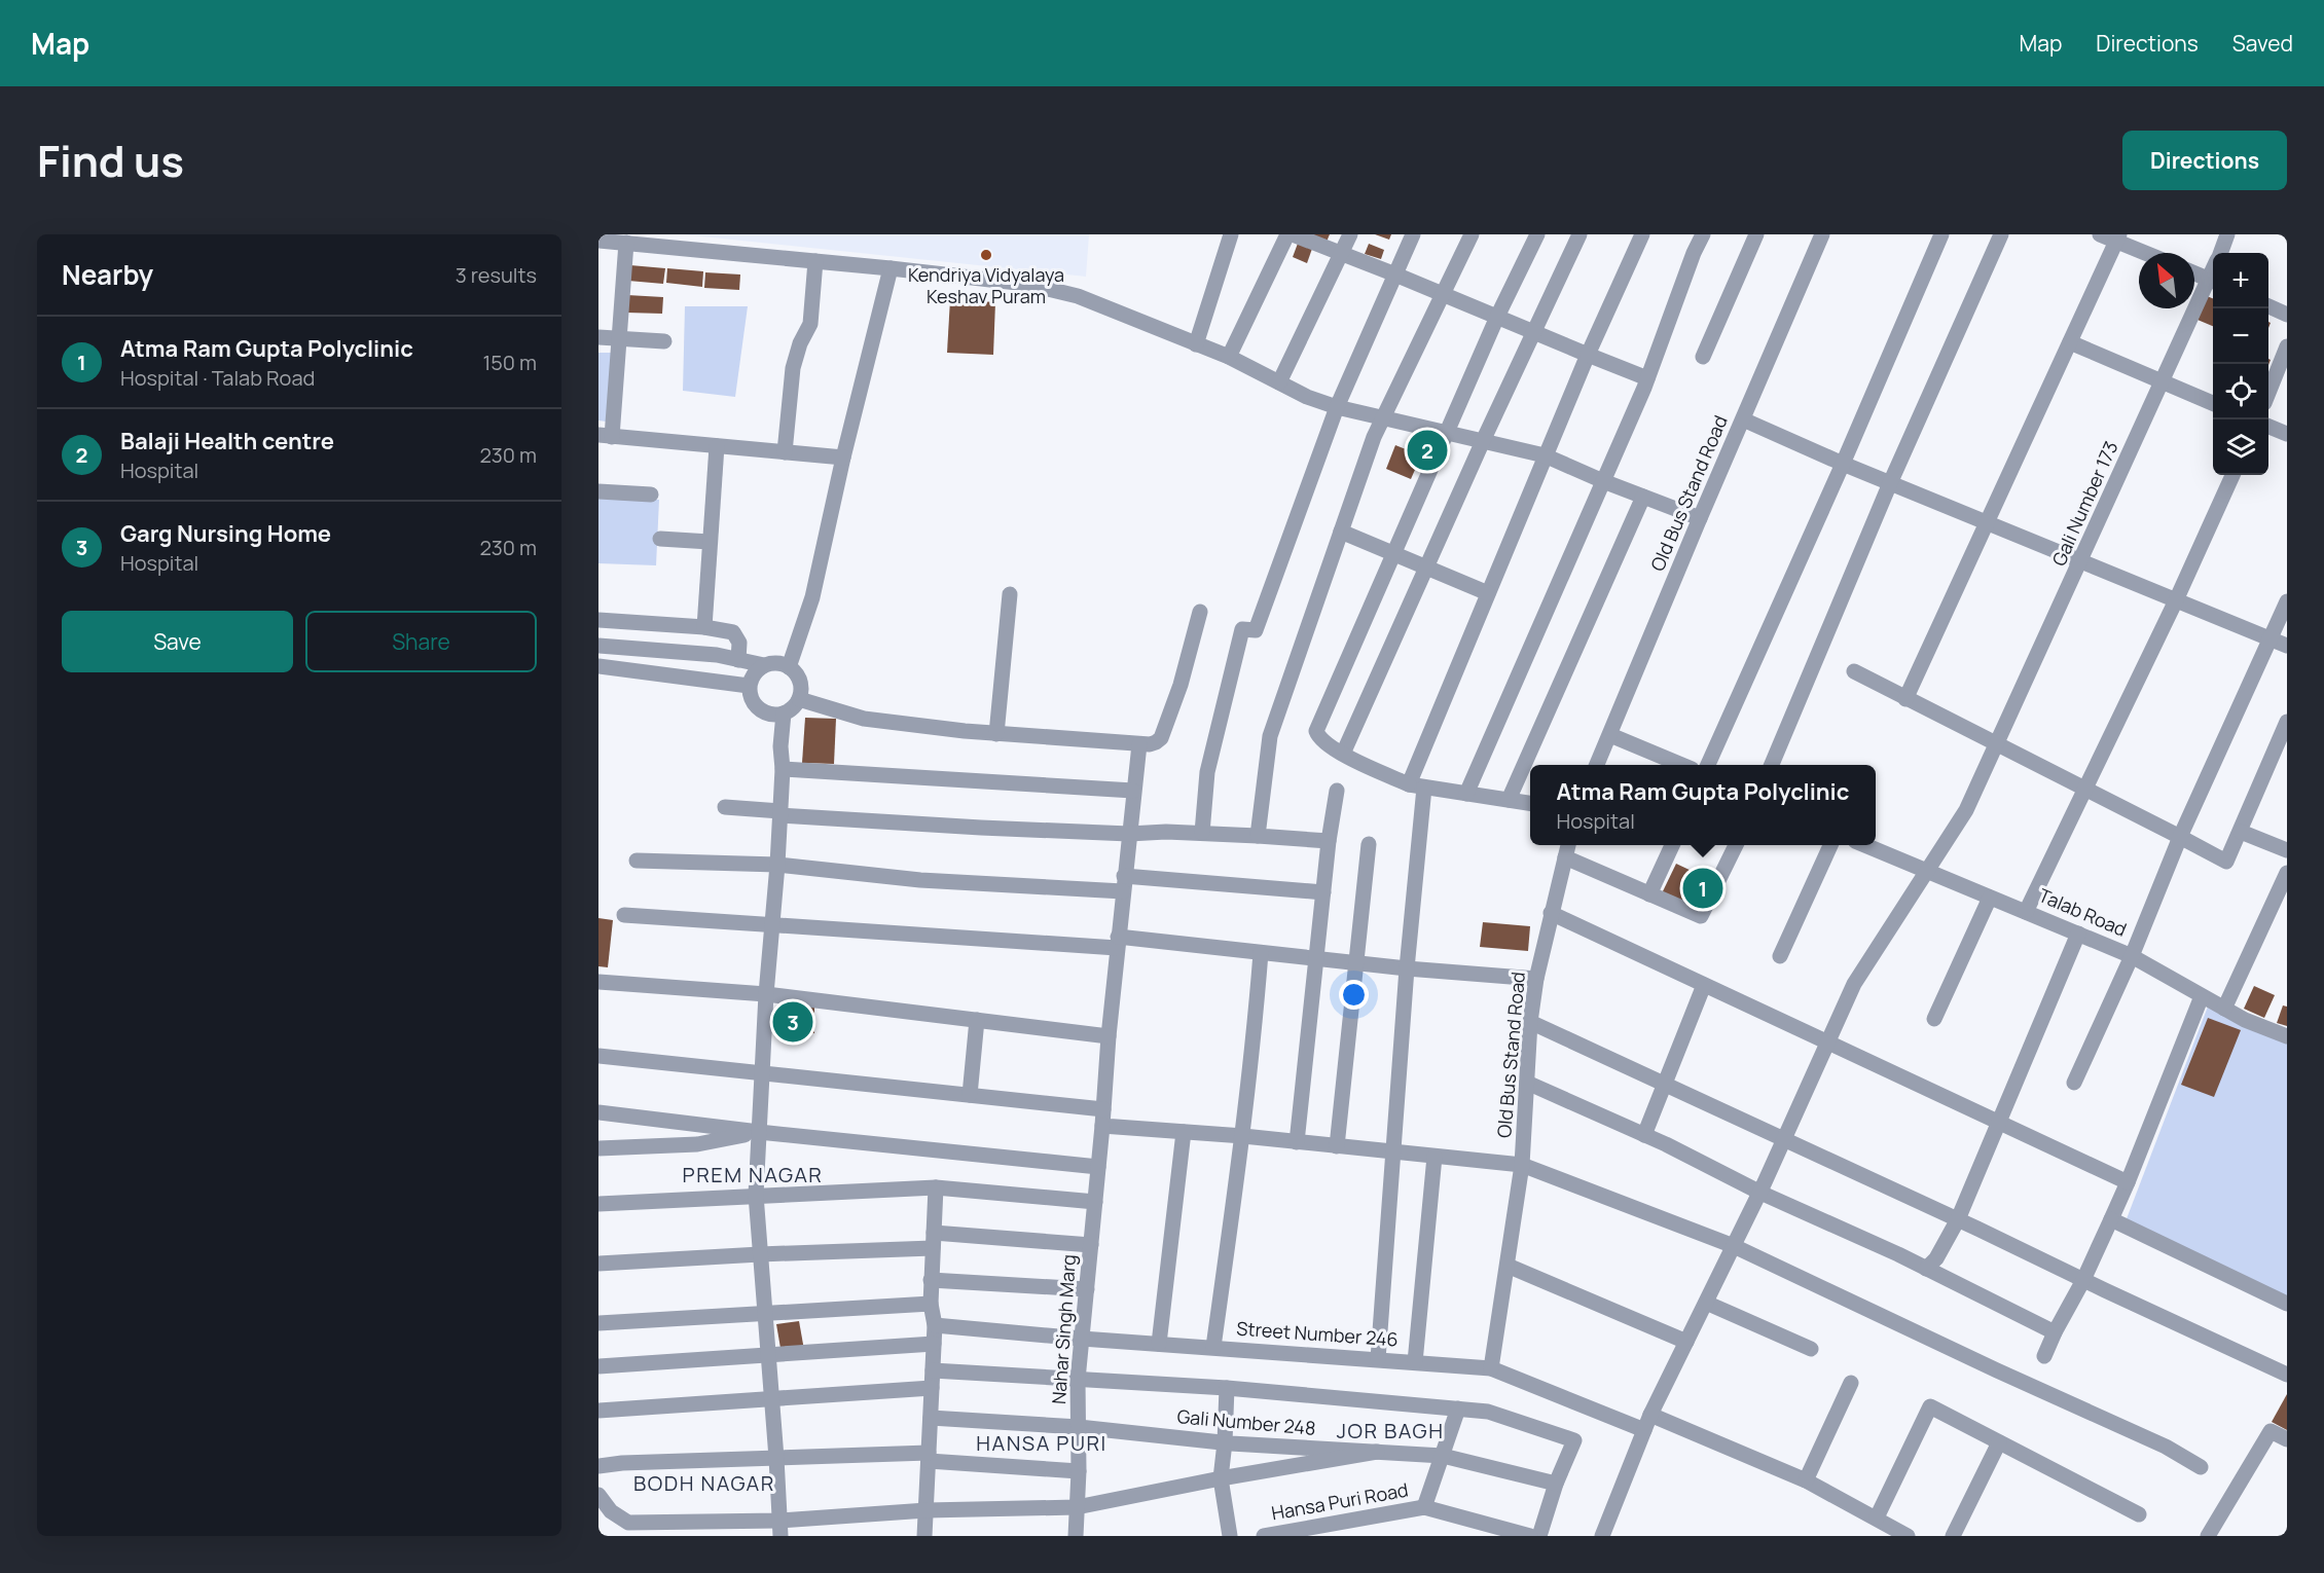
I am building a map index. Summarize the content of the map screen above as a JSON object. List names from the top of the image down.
{
  "streets": {
    "street": [
      "Old Bus Stand Road",
      "Gali Number 173",
      "Talab Road",
      "Nahar Singh Marg",
      "Street Number 246",
      "Gali Number 248",
      "Hansa Puri Road"
    ]
  },
  "crossings": [
    ["Gali Number 173", "Talab Road"],
    ["Gali Number 173", "Street Number 246"],
    ["Nahar Singh Marg", "Street Number 246"],
    ["Nahar Singh Marg", "Gali Number 248"]
  ],
  "districts": [
    "PREM NAGAR",
    "JOR BAGH",
    "HANSA PURI",
    "BODH NAGAR"
  ],
  "places": ["Kendriya Vidyalaya Keshav Puram"],
  "north": "top left",
  "page": {
    "header": "Map",
    "nav": ["Map", "Directions", "Saved"],
    "title": "Find us",
    "buttons": [
      "Directions",
      ["Save", "Share"]
    ],
    "heading": ["Nearby", "3 results"],
    "map_buttons": ["+", "−"],
    "list": [
      {
        "mark": "1",
        "name": "Atma Ram Gupta Polyclinic",
        "note": "Hospital · Talab Road",
        "value": "150 m"
      },
      {
        "mark": "2",
        "name": "Balaji Health centre",
        "note": "Hospital",
        "value": "230 m"
      },
      {
        "mark": "3",
        "name": "Garg Nursing Home",
        "note": "Hospital",
        "value": "230 m"
      }
    ],
    "pins": ["2", "1", "3"],
    "popup": ["Atma Ram Gupta Polyclinic", "Hospital"]
  }
}
